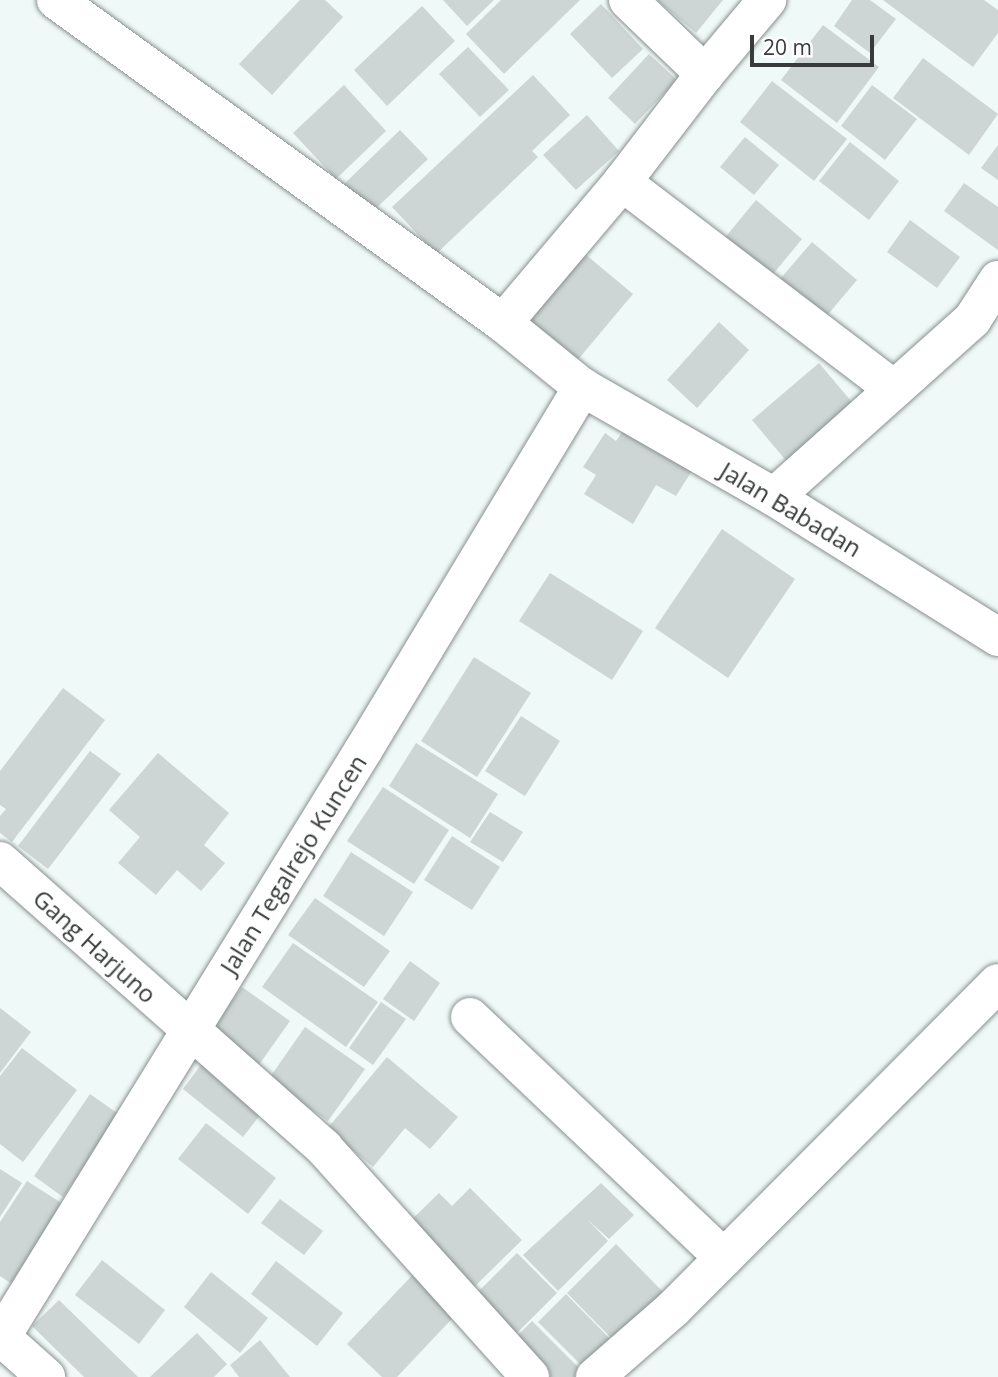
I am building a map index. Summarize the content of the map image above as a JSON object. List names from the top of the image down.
{
  "streets": {
    "street": ["Jalan Babadan", "Jalan Tegalrejo Kuncen", "Gang Harjuno"]
  },
  "crossings": [
    ["Jalan Babadan", "Jalan Tegalrejo Kuncen"],
    ["Jalan Tegalrejo Kuncen", "Gang Harjuno"]
  ],
  "scale_bar": "20 m"
}
